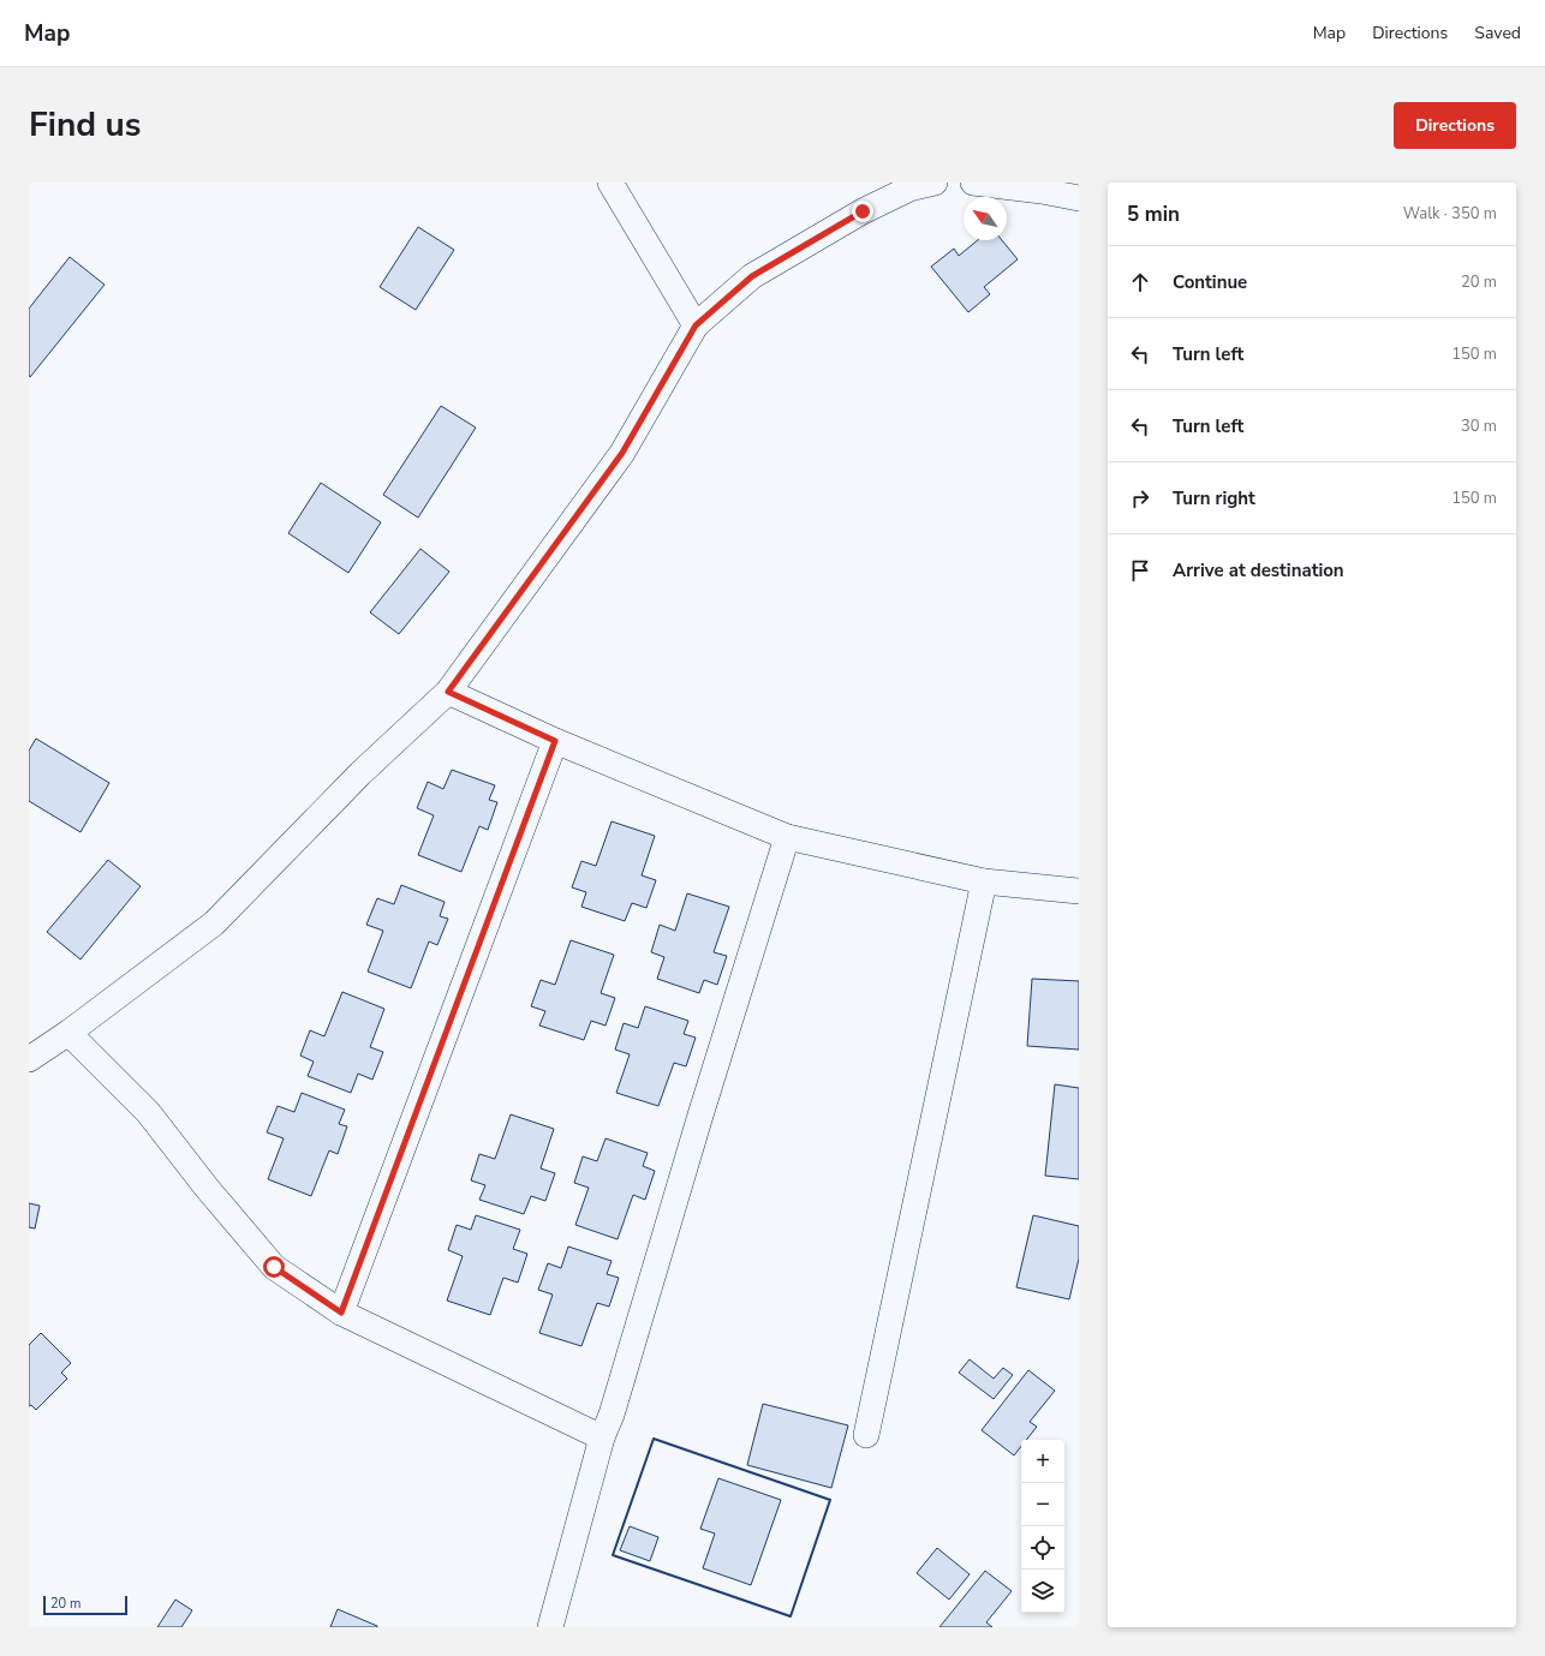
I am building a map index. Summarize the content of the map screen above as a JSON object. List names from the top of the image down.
{
  "scale_bar": "20 m",
  "north": "top left",
  "page": {
    "header": "Map",
    "nav": ["Map", "Directions", "Saved"],
    "title": "Find us",
    "buttons": "Directions",
    "heading": ["5 min", "Walk · 350 m"],
    "list": [
      ["Continue", "20 m"],
      ["Turn left", "150 m"],
      ["Turn left", "30 m"],
      ["Turn right", "150 m"],
      "Arrive at destination"
    ],
    "map_buttons": ["+", "−"],
    "scale": "20 m"
  }
}
